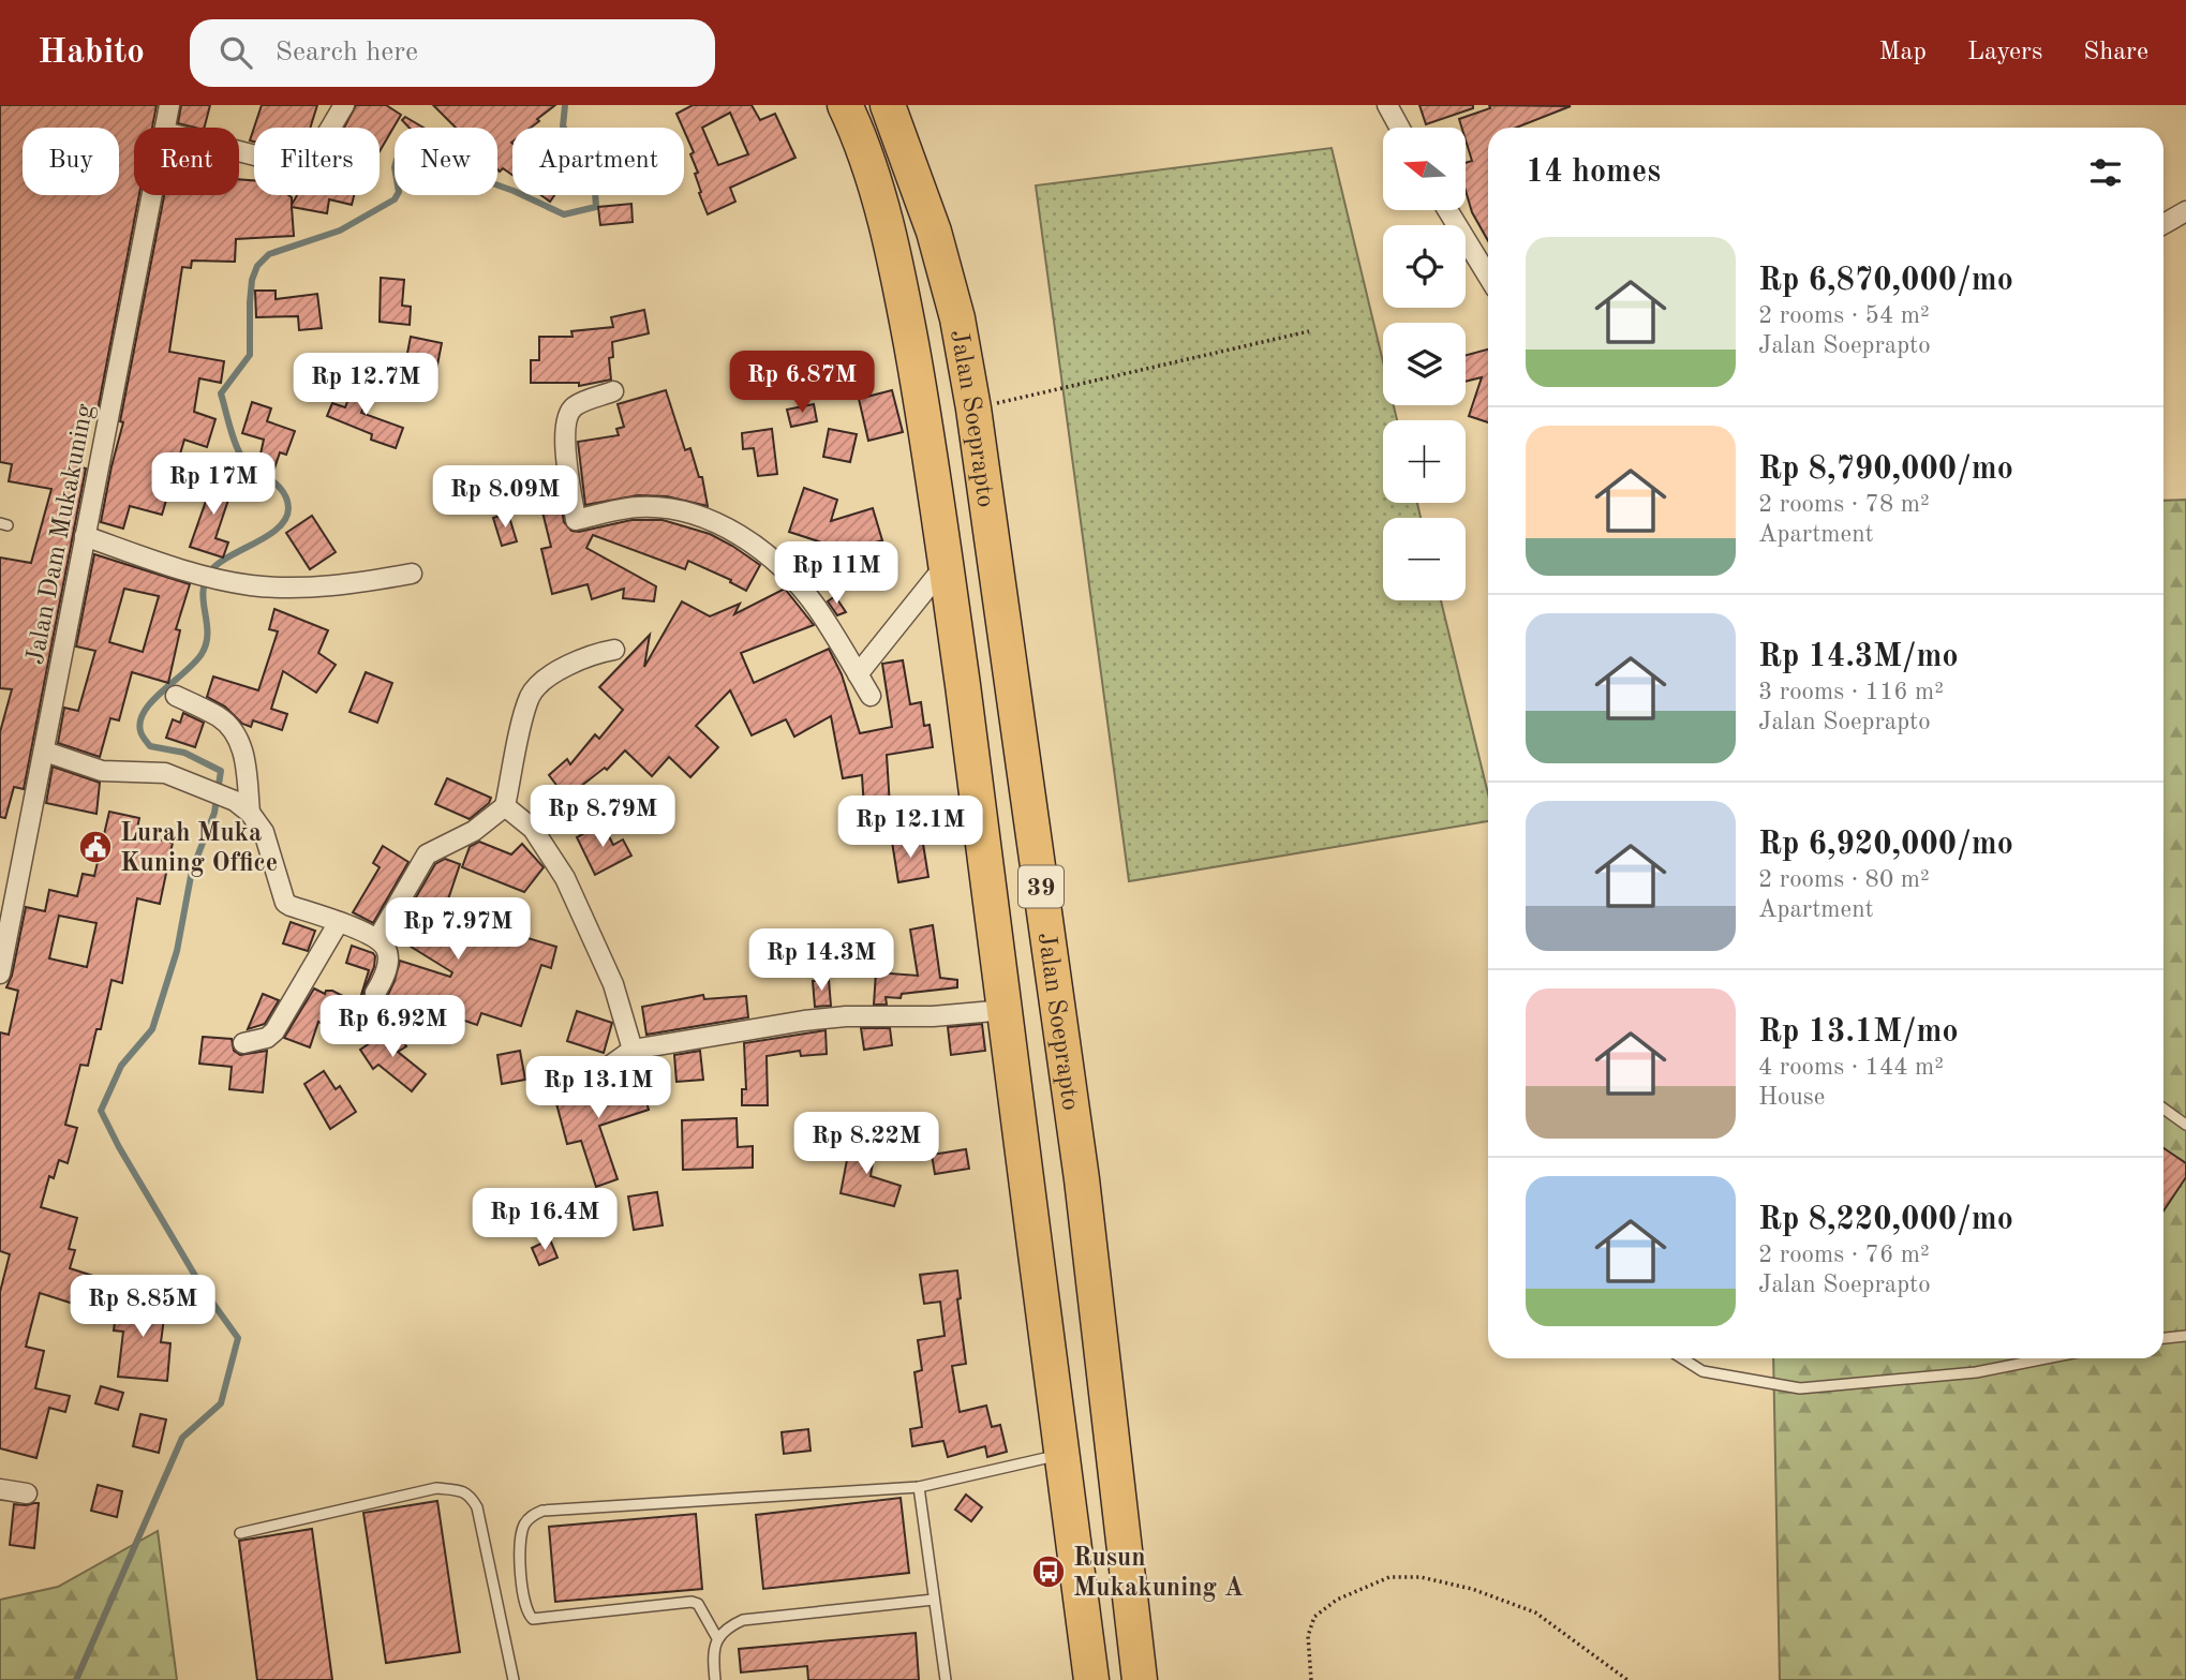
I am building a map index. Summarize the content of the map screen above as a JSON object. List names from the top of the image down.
{
  "streets": {
    "highway": ["Jalan Soeprapto", "39"],
    "street": ["Jalan Dam Mukakuning"]
  },
  "places": {
    "public building": ["Lurah Muka Kuning Office"],
    "bus stop": ["Rusun Mukakuning A"]
  },
  "north": "left",
  "page": {
    "header": "Habito",
    "search": "Search here",
    "nav": ["Map", "Layers", "Share"],
    "map_buttons": ["+", "−"],
    "chip": [
      "Buy",
      "Rent",
      "Filters",
      "New",
      "Apartment"
    ],
    "heading": "14 homes",
    "list": [
      {
        "name": "Rp 6,870,000/mo",
        "note": "2 rooms · 54 m² · Jalan Soeprapto"
      },
      {
        "name": "Rp 8,790,000/mo",
        "note": "2 rooms · 78 m² · Apartment"
      },
      {
        "name": "Rp 14.3M/mo",
        "note": "3 rooms · 116 m² · Jalan Soeprapto"
      },
      {
        "name": "Rp 6,920,000/mo",
        "note": "2 rooms · 80 m² · Apartment"
      },
      {
        "name": "Rp 13.1M/mo",
        "note": "4 rooms · 144 m² · House"
      },
      {
        "name": "Rp 8,220,000/mo",
        "note": "2 rooms · 76 m² · Jalan Soeprapto"
      }
    ],
    "price": [
      "Rp 6.87M",
      "Rp 12.7M",
      "Rp 17M",
      "Rp 8.09M",
      "Rp 11M",
      "Rp 8.79M",
      "Rp 12.1M",
      "Rp 7.97M",
      "Rp 14.3M",
      "Rp 6.92M",
      "Rp 13.1M",
      "Rp 8.22M",
      "Rp 16.4M",
      "Rp 8.85M"
    ]
  }
}
